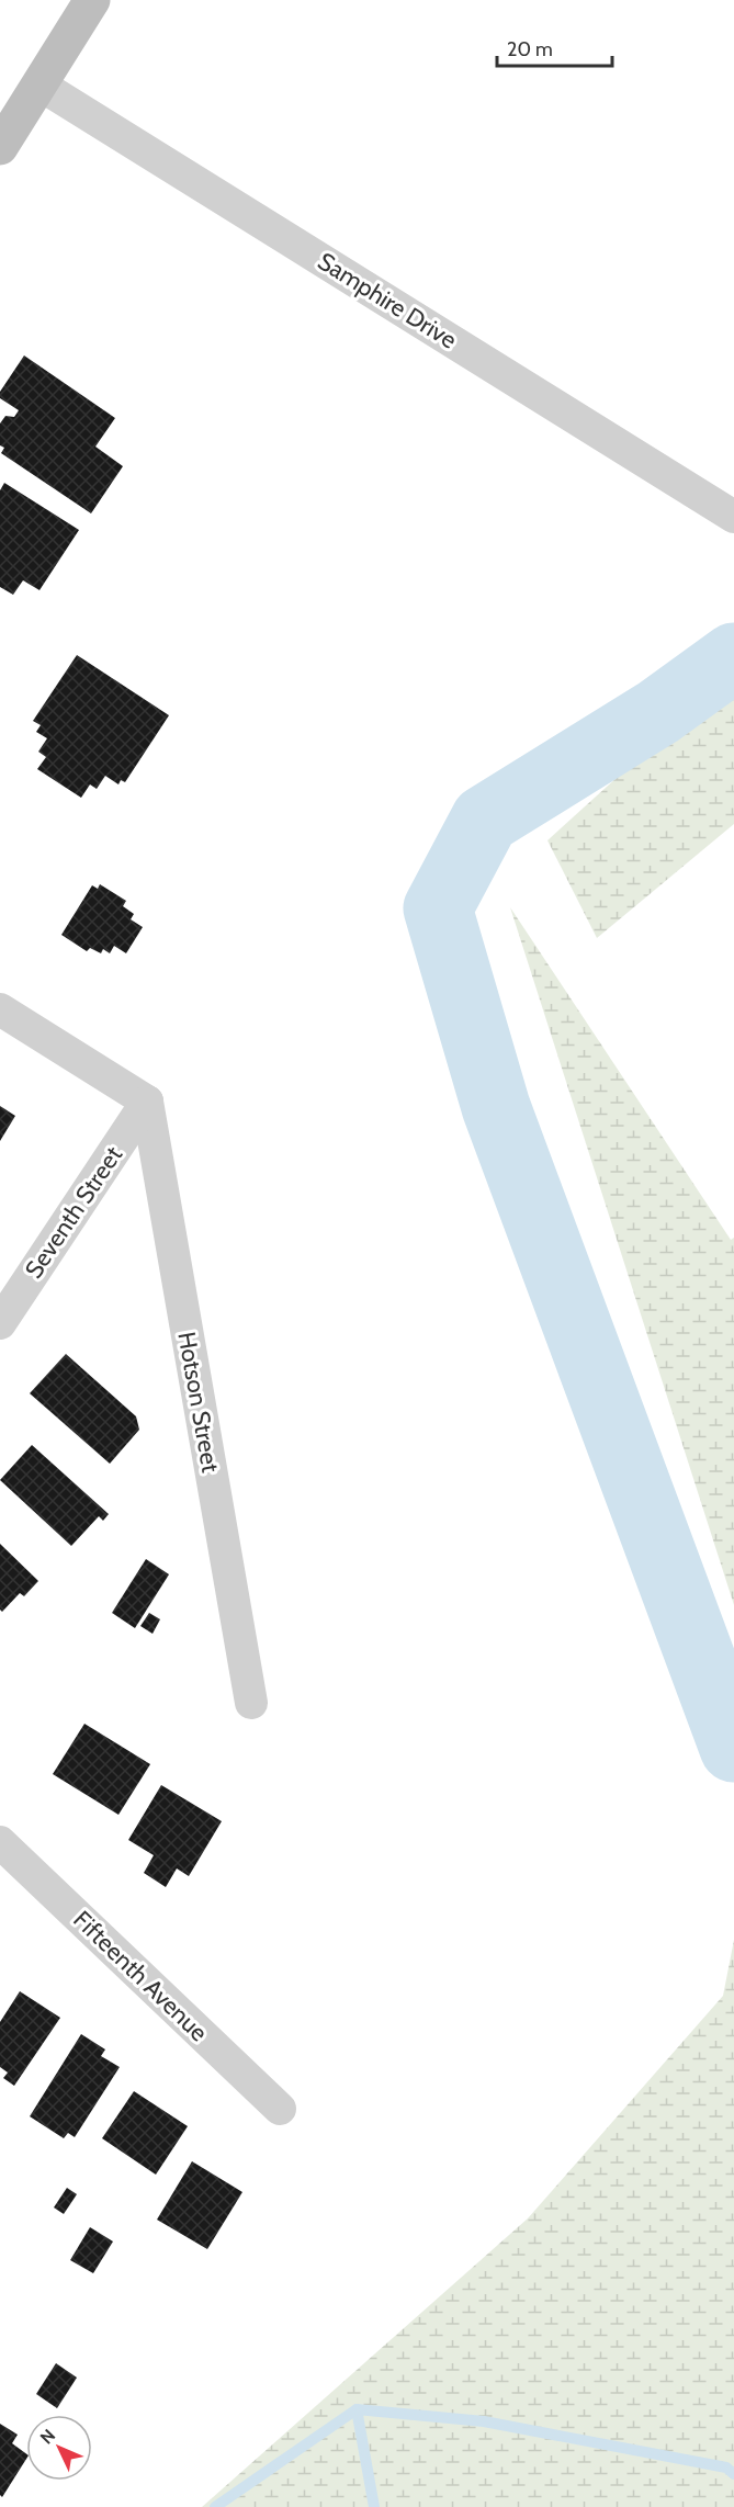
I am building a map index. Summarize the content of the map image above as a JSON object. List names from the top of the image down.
{
  "streets": {
    "street": [
      "Samphire Drive",
      "Seventh Street",
      "Hotson Street",
      "Fifteenth Avenue"
    ]
  },
  "crossings": [
    ["Seventh Street", "Hotson Street"]
  ],
  "scale_bar": "20 m",
  "north": "top left"
}
